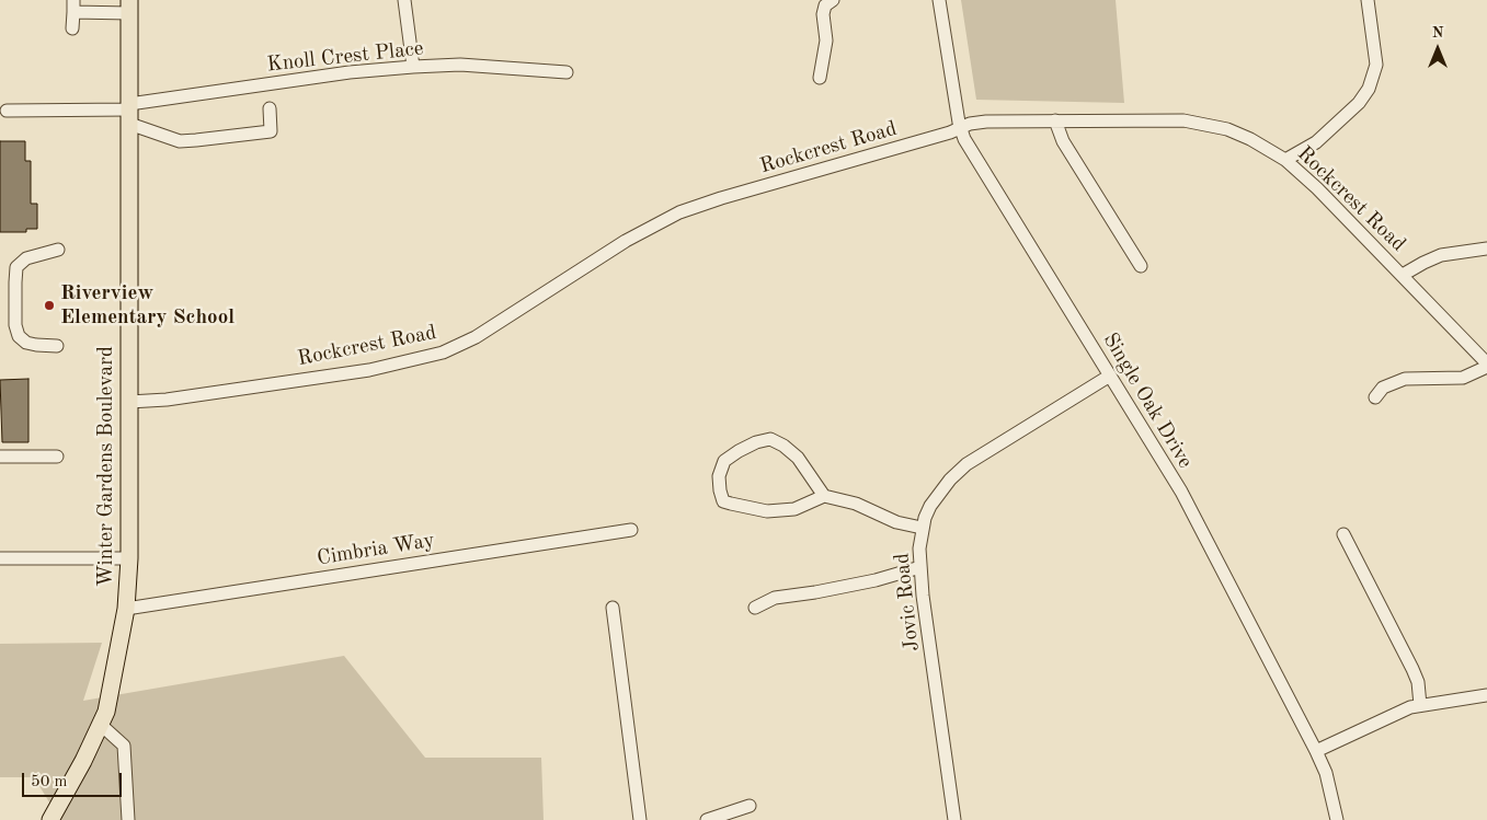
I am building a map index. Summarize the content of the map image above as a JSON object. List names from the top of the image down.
{
  "streets": {
    "main road": ["Winter Gardens Boulevard"],
    "street": [
      "Knoll Crest Place",
      "Rockcrest Road",
      "Single Oak Drive",
      "Cimbria Way",
      "Jovic Road"
    ]
  },
  "crossings": [
    ["Knoll Crest Place", "Winter Gardens Boulevard"],
    ["Rockcrest Road", "Single Oak Drive"],
    ["Rockcrest Road", "Winter Gardens Boulevard"],
    ["Single Oak Drive", "Jovic Road"],
    ["Winter Gardens Boulevard", "Cimbria Way"]
  ],
  "places": ["Riverview Elementary School"],
  "scale_bar": "50 m",
  "north": "top"
}
